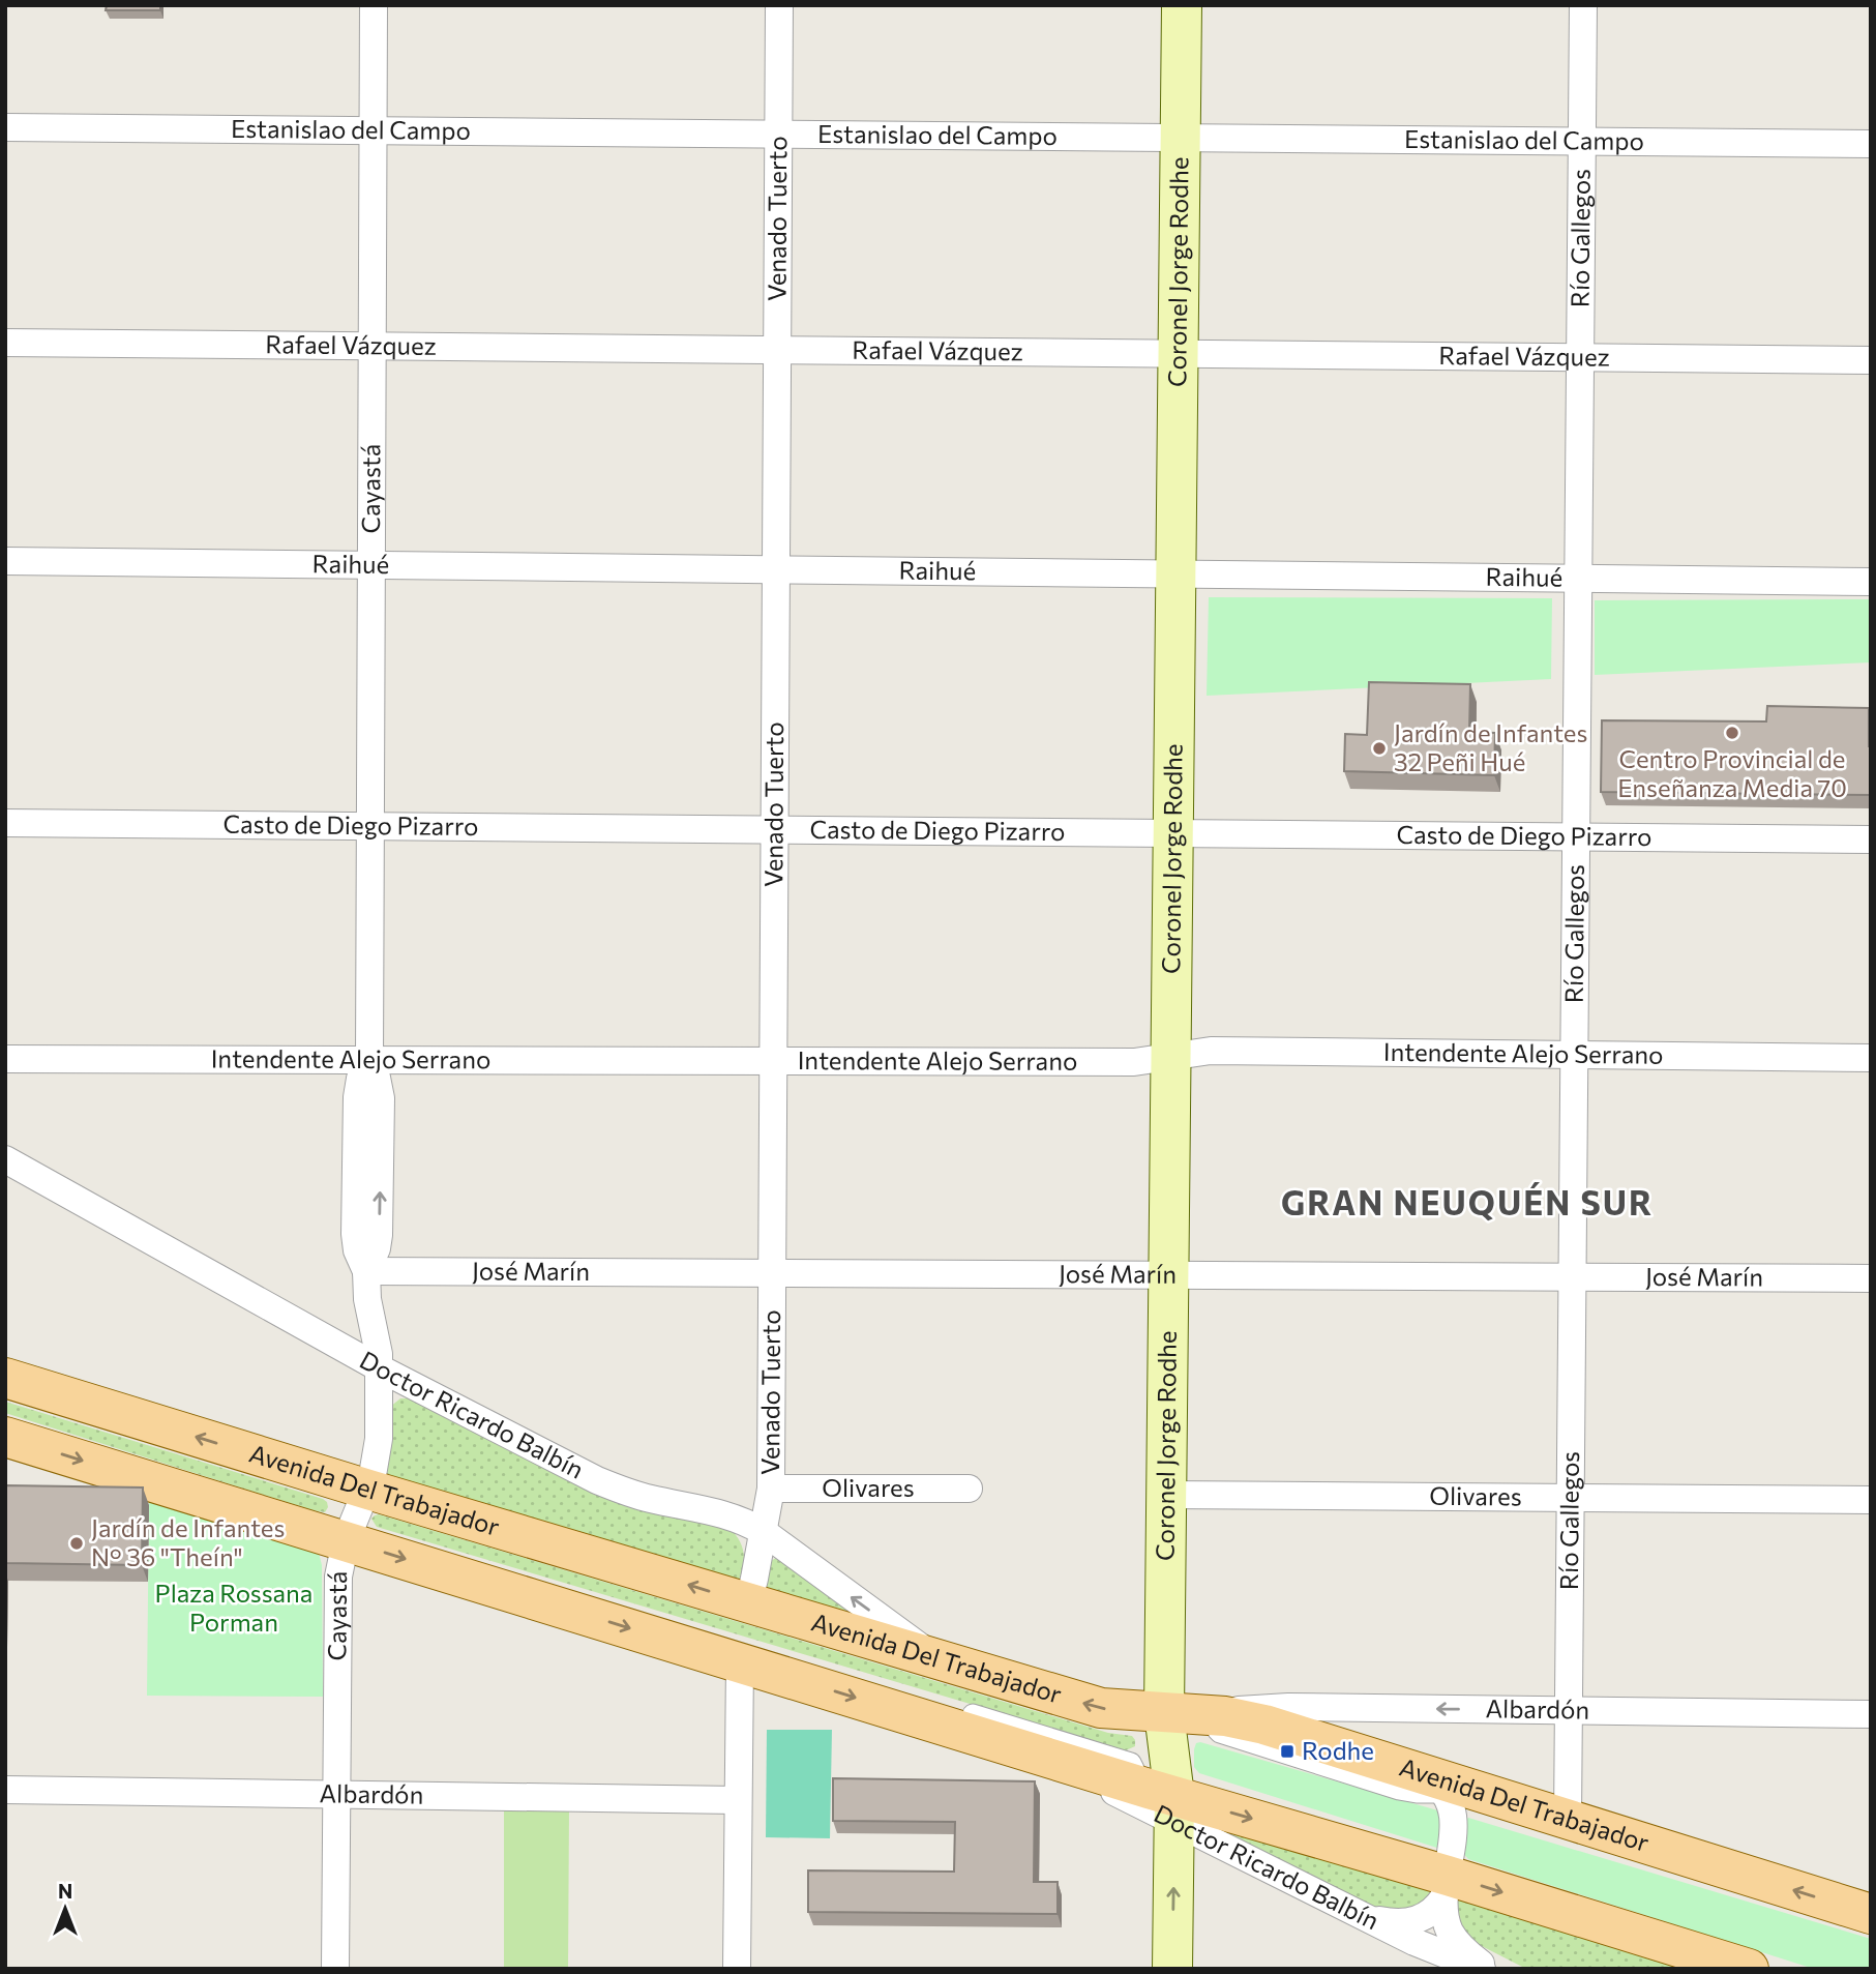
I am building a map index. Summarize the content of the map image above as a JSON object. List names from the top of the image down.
{
  "streets": {
    "main road": ["Coronel Jorge Rodhe", "Avenida Del Trabajador"],
    "street": [
      "Estanislao del Campo",
      "Venado Tuerto",
      "Río Gallegos",
      "Rafael Vázquez",
      "Cayastá",
      "Raihué",
      "Casto de Diego Pizarro",
      "Intendente Alejo Serrano",
      "José Marín",
      "Doctor Ricardo Balbín",
      "Olivares",
      "Albardón"
    ]
  },
  "crossings": [
    ["Estanislao del Campo", "Venado Tuerto"],
    ["Estanislao del Campo", "Río Gallegos"],
    ["Estanislao del Campo", "Coronel Jorge Rodhe"],
    ["Estanislao del Campo", "Cayastá"],
    ["Venado Tuerto", "Rafael Vázquez"],
    ["Venado Tuerto", "Raihué"],
    ["Venado Tuerto", "Casto de Diego Pizarro"],
    ["Venado Tuerto", "Intendente Alejo Serrano"],
    ["Venado Tuerto", "José Marín"],
    ["Venado Tuerto", "Doctor Ricardo Balbín"],
    ["Venado Tuerto", "Olivares"],
    ["Venado Tuerto", "Avenida Del Trabajador"],
    ["Río Gallegos", "Rafael Vázquez"],
    ["Río Gallegos", "Raihué"],
    ["Río Gallegos", "Casto de Diego Pizarro"],
    ["Río Gallegos", "Intendente Alejo Serrano"],
    ["Río Gallegos", "José Marín"],
    ["Río Gallegos", "Olivares"],
    ["Río Gallegos", "Avenida Del Trabajador"],
    ["Río Gallegos", "Albardón"],
    ["Coronel Jorge Rodhe", "Rafael Vázquez"],
    ["Coronel Jorge Rodhe", "Raihué"],
    ["Coronel Jorge Rodhe", "Casto de Diego Pizarro"],
    ["Coronel Jorge Rodhe", "Intendente Alejo Serrano"],
    ["Coronel Jorge Rodhe", "José Marín"],
    ["Coronel Jorge Rodhe", "Doctor Ricardo Balbín"],
    ["Coronel Jorge Rodhe", "Olivares"],
    ["Coronel Jorge Rodhe", "Avenida Del Trabajador"],
    ["Rafael Vázquez", "Cayastá"],
    ["Cayastá", "Raihué"],
    ["Cayastá", "Casto de Diego Pizarro"],
    ["Cayastá", "Intendente Alejo Serrano"],
    ["Cayastá", "José Marín"],
    ["Cayastá", "Doctor Ricardo Balbín"],
    ["Cayastá", "Avenida Del Trabajador"],
    ["Cayastá", "Albardón"],
    ["Doctor Ricardo Balbín", "Avenida Del Trabajador"],
    ["Avenida Del Trabajador", "Albardón"]
  ],
  "districts": ["GRAN NEUQUÉN SUR"],
  "parks": ["Plaza Rossana Porman"],
  "places": {
    "other": ["Centro Provincial de Enseñanza Media 70", "Jardín de Infantes 32 Peñi Hué", "Jardín de Infantes N° 36 \"Theín\""],
    "transit": ["Rodhe"]
  },
  "north": "top"
}
